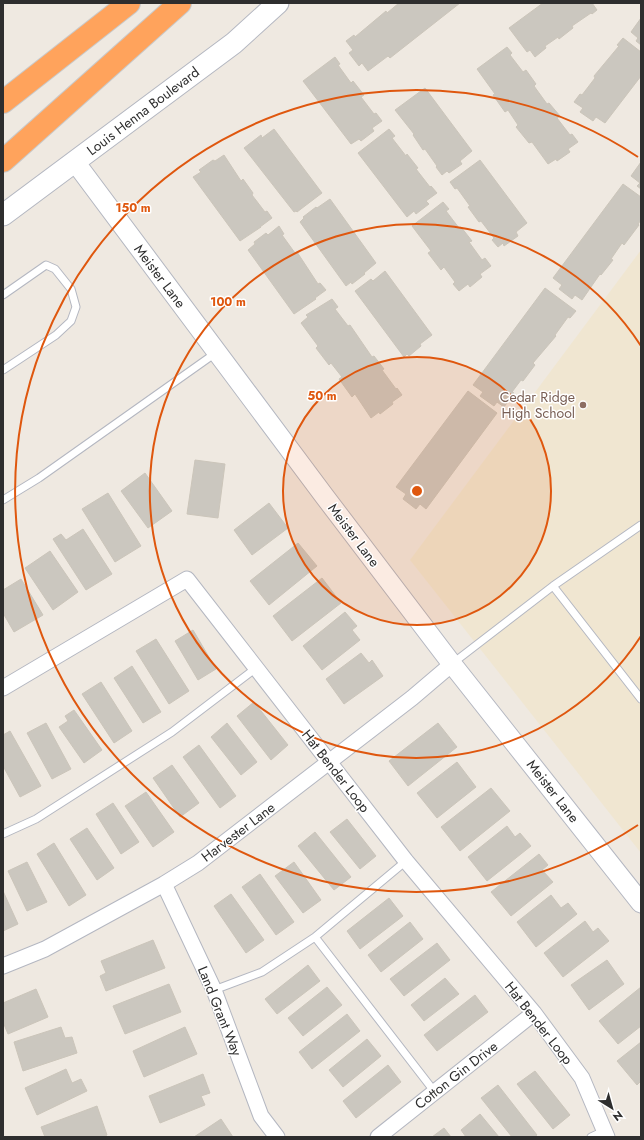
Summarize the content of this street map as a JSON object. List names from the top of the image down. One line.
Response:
{"streets":{"main road":["Louis Henna Boulevard"],"street":["Meister Lane","Hat Bender Loop","Harvester Lane","Land Grant Way","Cotton Gin Drive"]},"crossings":[["Louis Henna Boulevard","Meister Lane"],["Meister Lane","Harvester Lane"],["Hat Bender Loop","Harvester Lane"],["Hat Bender Loop","Cotton Gin Drive"],["Harvester Lane","Land Grant Way"]],"places":["Cedar Ridge High School"],"north":"bottom right","rings":["150 m","100 m","50 m"]}
